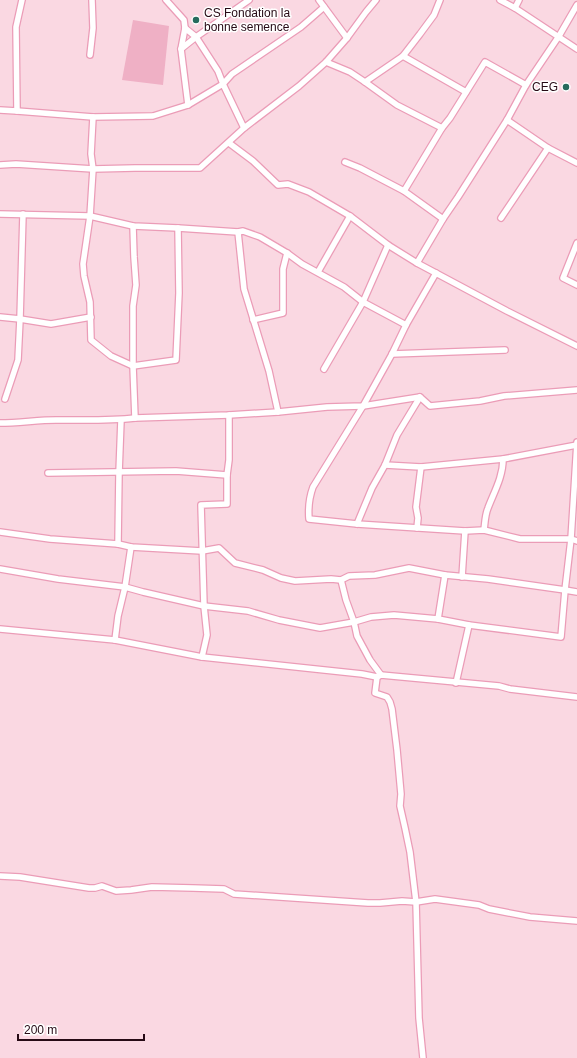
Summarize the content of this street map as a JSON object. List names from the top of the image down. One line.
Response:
{"places":["CS Fondation la bonne semence","CEG"],"scale_bar":"200 m"}
